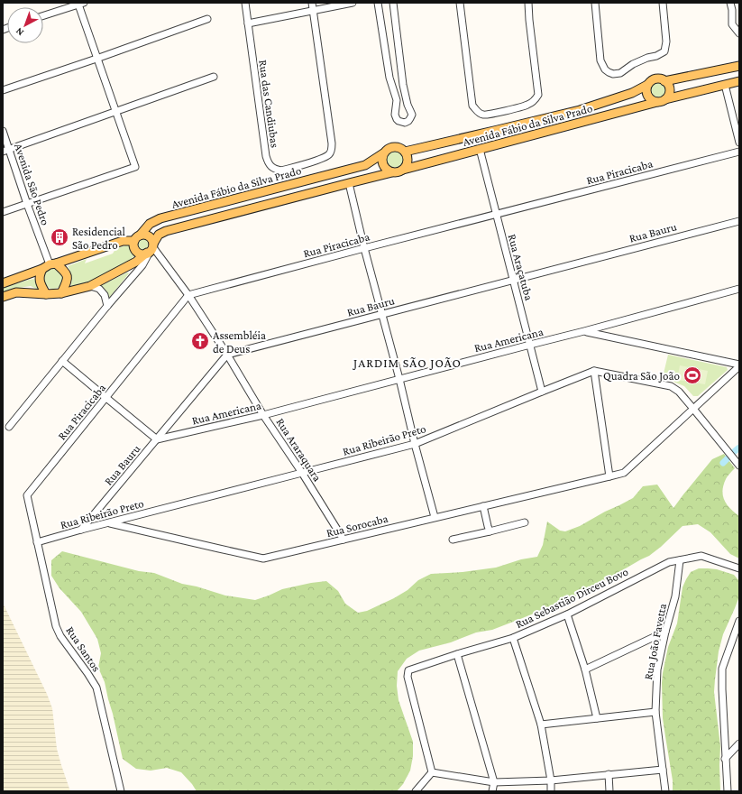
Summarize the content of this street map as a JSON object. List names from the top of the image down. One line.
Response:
{"streets":{"main road":["Avenida Fábio da Silva Prado"],"street":["Rua das Candiubas","Rua Piracicaba","Avenida São Pedro","Rua Bauru","Rua Araçatuba","Rua Americana","Rua Ribeirão Preto","Rua Araraquara","Rua Sorocaba","Rua Sebastião Dirceu Bovo","Rua João Favetta","Rua Santos"]},"crossings":[["Avenida Fábio da Silva Prado","Rua Araçatuba"],["Avenida Fábio da Silva Prado","Rua Araraquara"],["Rua Piracicaba","Rua Araçatuba"],["Rua Piracicaba","Rua Araraquara"],["Rua Piracicaba","Rua Santos"],["Rua Bauru","Rua Araçatuba"],["Rua Bauru","Rua Americana"],["Rua Bauru","Rua Ribeirão Preto"],["Rua Bauru","Rua Araraquara"],["Rua Araçatuba","Rua Americana"],["Rua Araçatuba","Rua Ribeirão Preto"],["Rua Americana","Rua Araraquara"],["Rua Ribeirão Preto","Rua Araraquara"],["Rua Ribeirão Preto","Rua Sorocaba"],["Rua Ribeirão Preto","Rua Santos"],["Rua Araraquara","Rua Sorocaba"],["Rua Sebastião Dirceu Bovo","Rua João Favetta"]],"districts":["JARDIM SÃO JOÃO"],"places":{"building":["Residencial São Pedro"],"church":["Assembléia de Deus"],"sports":["Quadra São João"]},"north":"bottom left"}
